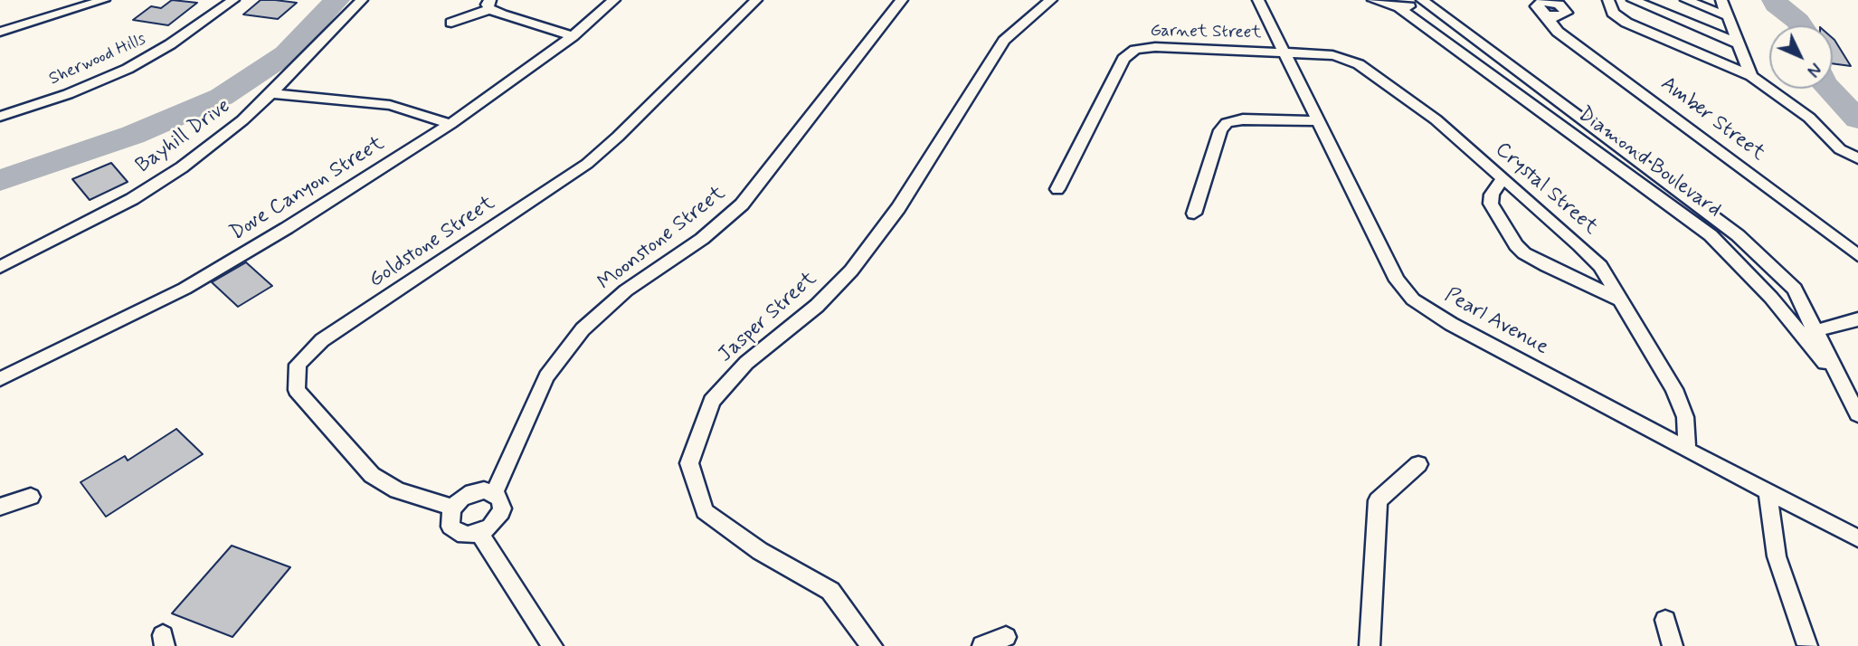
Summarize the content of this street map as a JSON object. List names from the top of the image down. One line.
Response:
{"streets":{"street":["Garnet Street","Sherwood Hills","Amber Street","Bayhill Drive","Diamond Boulevard","Dove Canyon Street","Crystal Street","Moonstone Street","Goldstone Street","Jasper Street","Pearl Avenue"]},"crossings":[["Garnet Street","Crystal Street"],["Garnet Street","Pearl Avenue"],["Crystal Street","Pearl Avenue"],["Moonstone Street","Goldstone Street"]],"north":"bottom right"}
